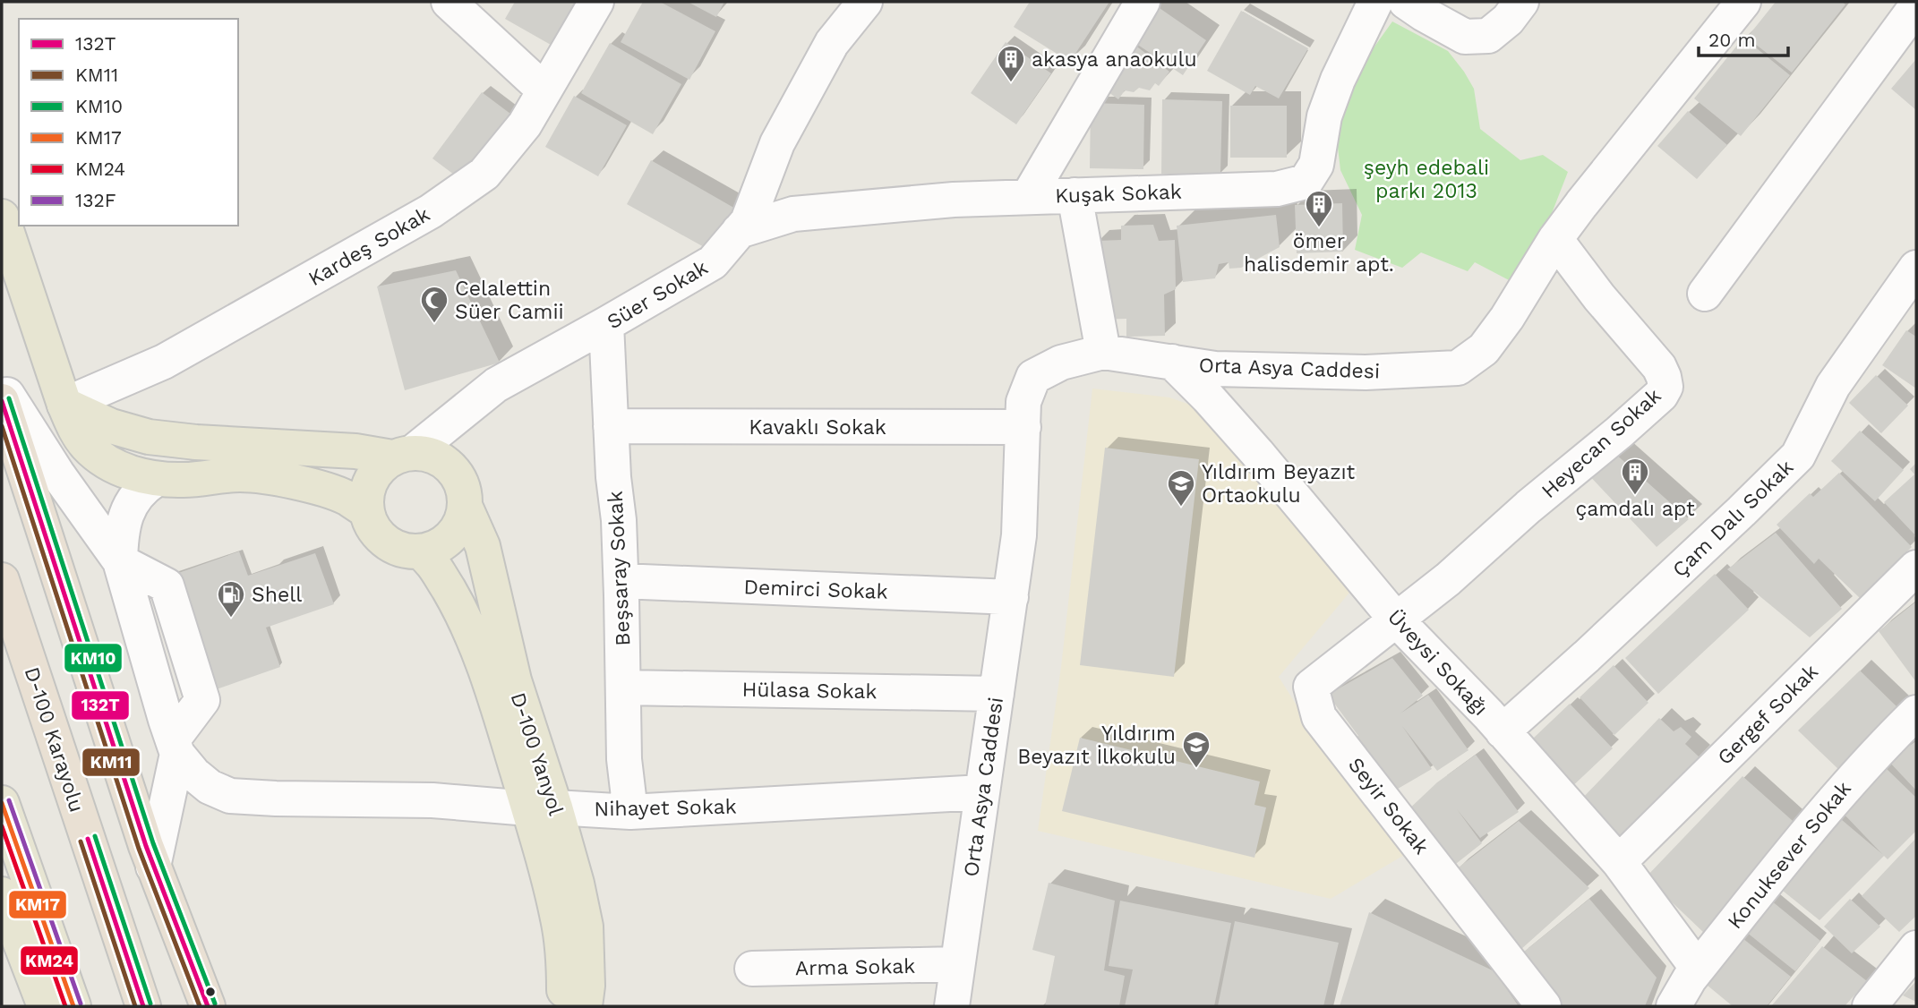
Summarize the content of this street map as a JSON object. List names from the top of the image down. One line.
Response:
{"streets":{"highway":["D-100 Karayolu"],"main road":["D-100 Yanyol"],"street":["Kuşak Sokak","Kardeş Sokak","Süer Sokak","Orta Asya Caddesi","Kavaklı Sokak","Heyecan Sokak","Çam Dalı Sokak","Beşsaray Sokak","Demirci Sokak","Üveysi Sokağı","Hülasa Sokak","Gergef Sokak","Seyir Sokak","Nihayet Sokak","Konuksever Sokak","Arma Sokak"]},"crossings":[["Kuşak Sokak","Süer Sokak"],["Süer Sokak","Beşsaray Sokak"],["Süer Sokak","D-100 Yanyol"],["Orta Asya Caddesi","Kavaklı Sokak"],["Orta Asya Caddesi","Heyecan Sokak"],["Orta Asya Caddesi","Demirci Sokak"],["Orta Asya Caddesi","Üveysi Sokağı"],["Orta Asya Caddesi","Hülasa Sokak"],["Orta Asya Caddesi","Nihayet Sokak"],["Orta Asya Caddesi","Arma Sokak"],["Kavaklı Sokak","Beşsaray Sokak"],["Heyecan Sokak","Üveysi Sokağı"],["Heyecan Sokak","Seyir Sokak"],["Çam Dalı Sokak","Üveysi Sokağı"],["Beşsaray Sokak","Demirci Sokak"],["Beşsaray Sokak","Hülasa Sokak"],["Beşsaray Sokak","Nihayet Sokak"],["Üveysi Sokağı","Gergef Sokak"],["Üveysi Sokağı","Seyir Sokak"],["Üveysi Sokağı","Konuksever Sokak"],["D-100 Yanyol","Nihayet Sokak"]],"parks":["şeyh edebali parkı 2013"],"places":{"building":["akasya anaokulu","ömer halisdemir apt.","çamdalı apt"],"mosque":["Celalettin Süer Camii"],"school or university":["Yıldırım Beyazıt Ortaokulu","Yıldırım Beyazıt İlkokulu"],"fuel station":["Shell"]},"lines":["transit line KM10","transit line 132T","transit line KM11","transit line 132F","transit line KM17","transit line KM24"],"legend":["132T","KM11","KM10","KM17","KM24","132F"],"scale_bar":"20 m"}
